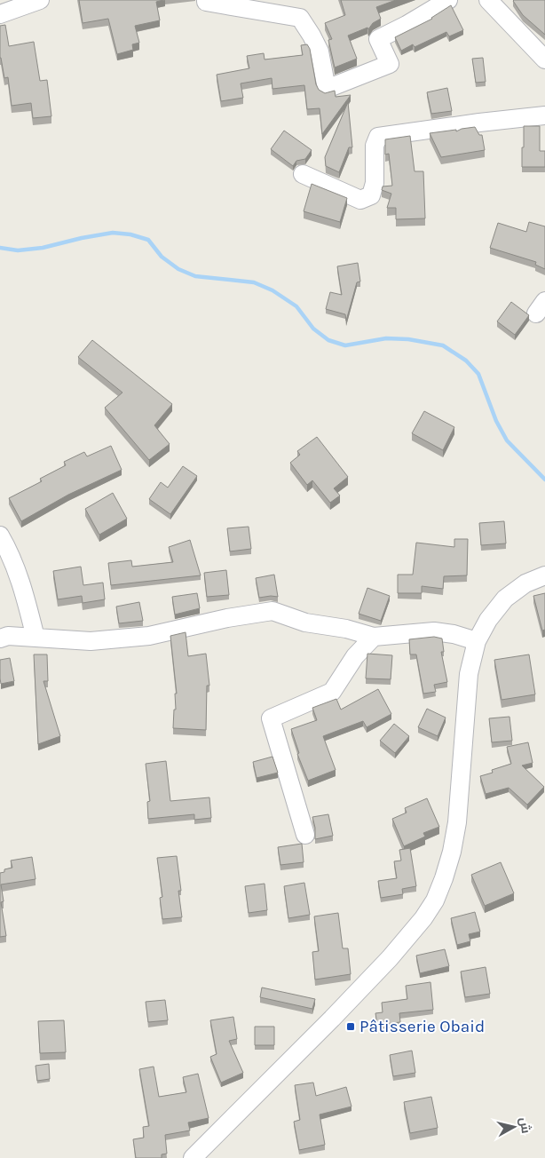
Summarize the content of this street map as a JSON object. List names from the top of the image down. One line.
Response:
{"places":{"transit":["Pâtisserie Obaid"]},"north":"right"}
